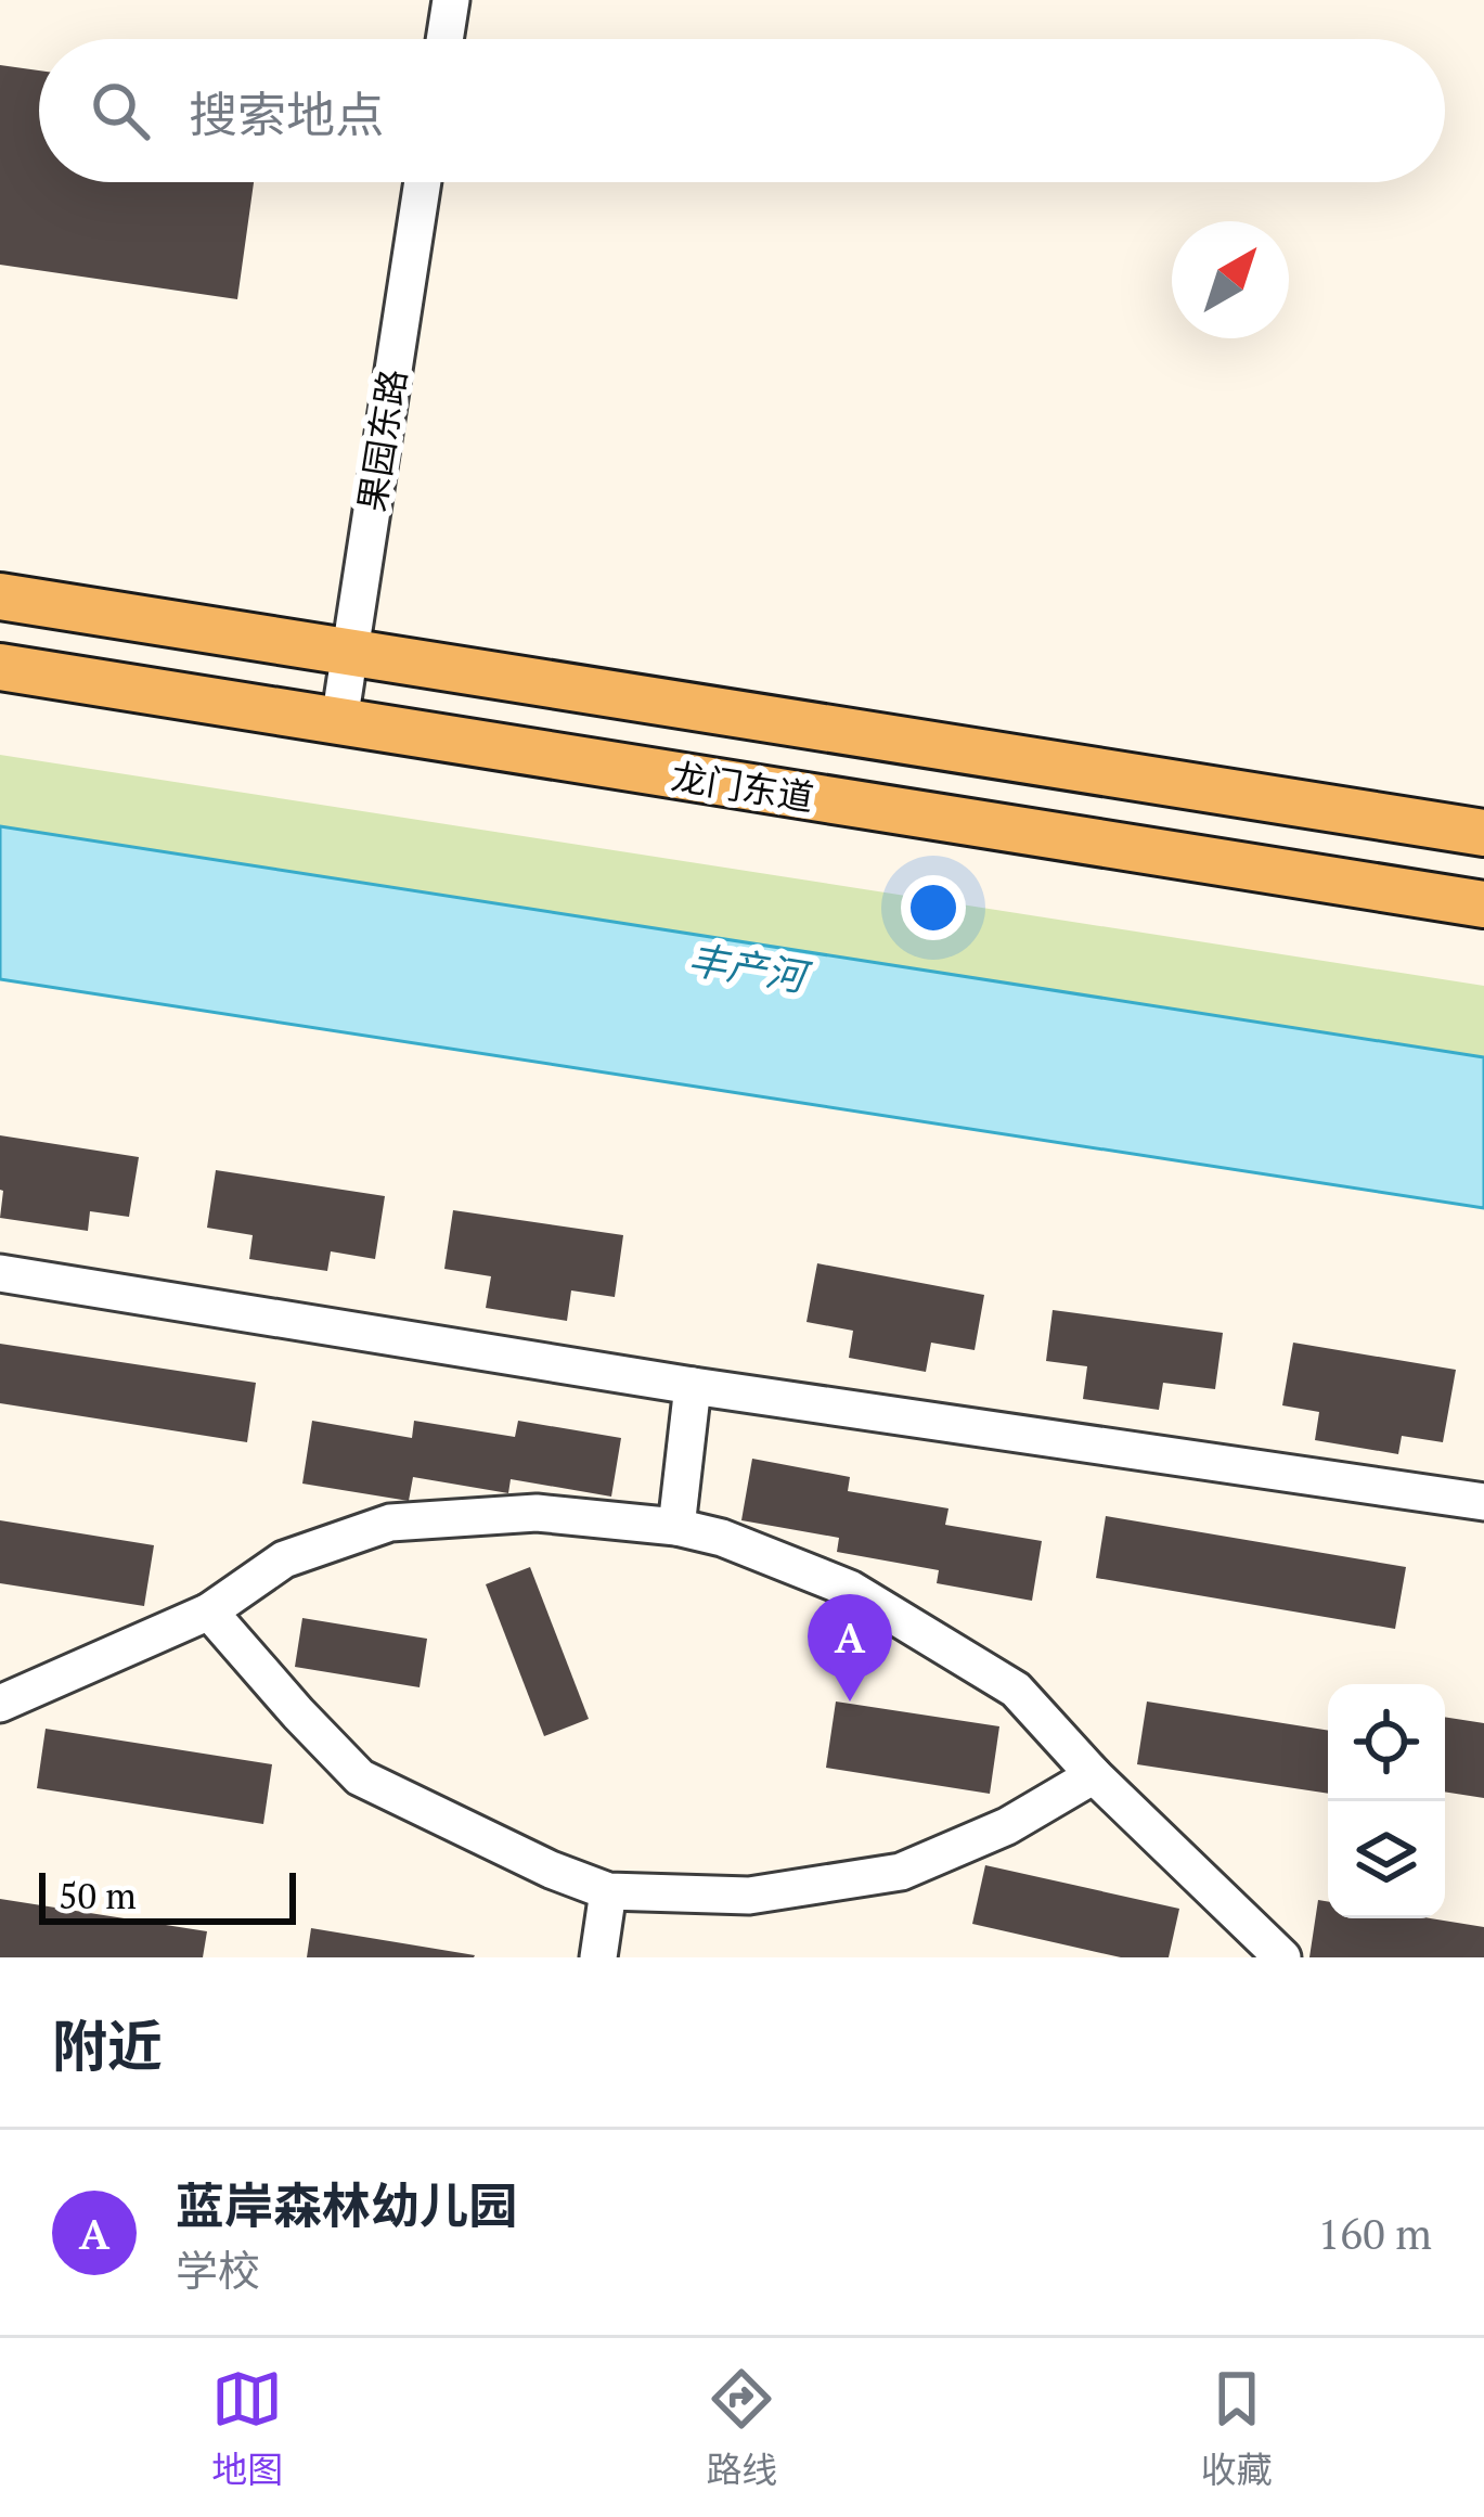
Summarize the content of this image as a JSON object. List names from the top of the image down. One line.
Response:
{"streets":{"main road":["龙门东道"],"street":["果园东路"]},"crossings":[["果园东路","龙门东道"]],"water":["丰产河"],"scale_bar":"50 m","north":"top right","page":{"search":"搜索地点","pins":"A","scale":"50 m","heading":"附近","list":[{"mark":"A","name":"蓝岸森林幼儿园","note":"学校","value":"160 m"}],"nav":["地图","路线","收藏"]}}
